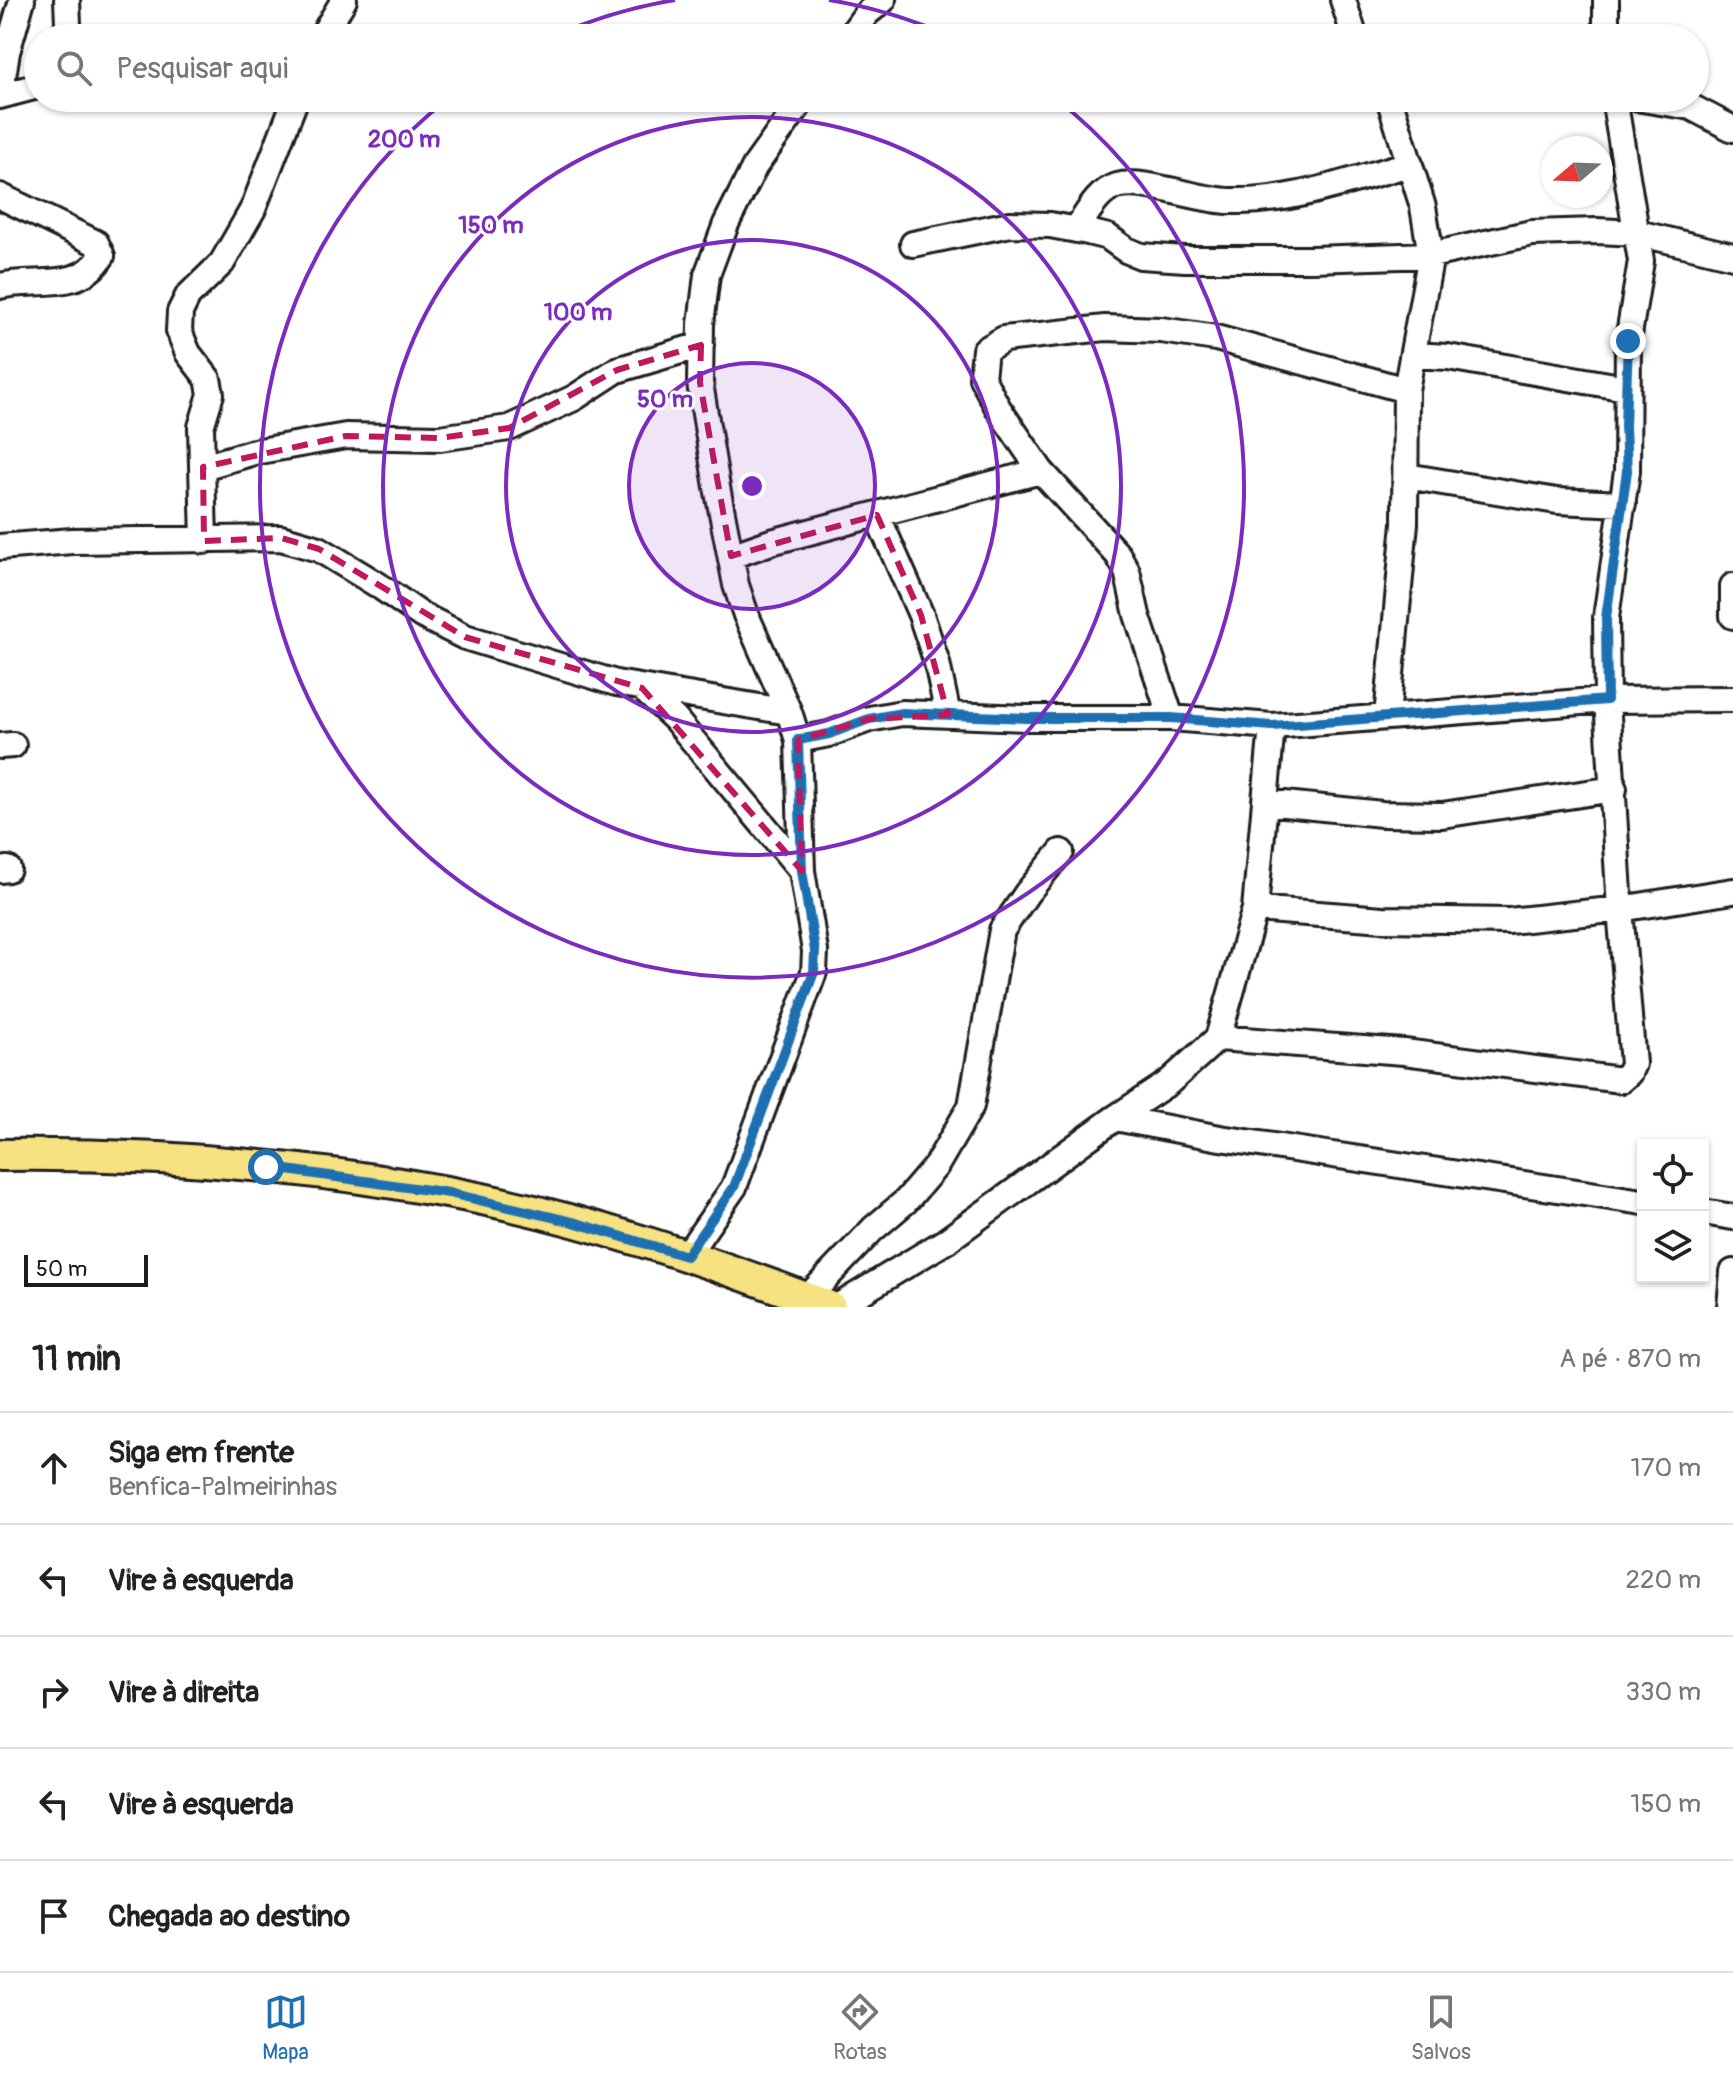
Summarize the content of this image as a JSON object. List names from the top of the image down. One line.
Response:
{"scale_bar":"50 m","north":"left","page":{"search":"Pesquisar aqui","scale":"50 m","heading":["11 min","A pé · 870 m"],"list":[["Siga em frente","Benfica-Palmeirinhas","170 m"],["Vire à esquerda","220 m"],["Vire à direita","330 m"],["Vire à esquerda","150 m"],"Chegada ao destino"],"nav":["Mapa","Rotas","Salvos"]},"rings":["200 m","150 m","100 m","50 m"]}
